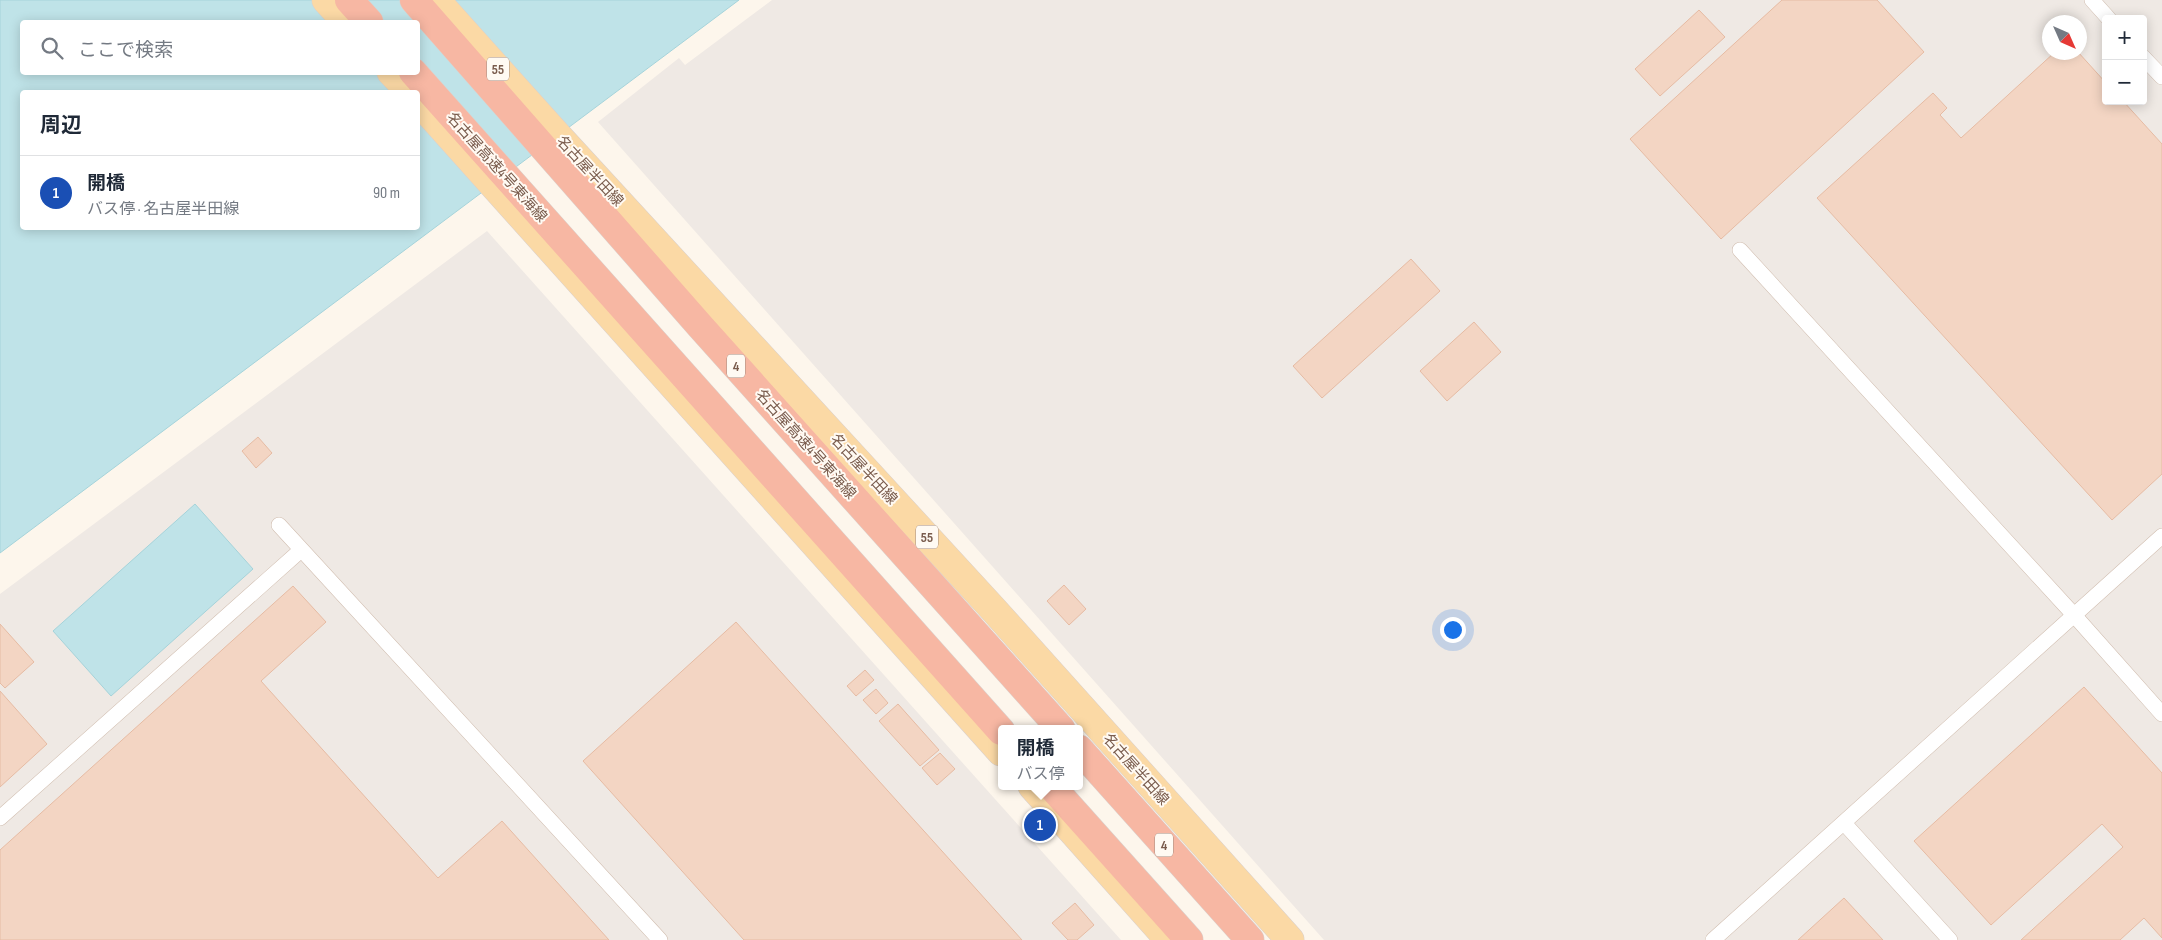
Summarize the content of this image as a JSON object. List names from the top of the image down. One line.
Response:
{"streets":{"highway":["名古屋高速4号東海線","4"],"main road":["55","名古屋半田線"]},"north":"bottom right","page":{"map_buttons":["+","−"],"search":"ここで検索","heading":"周辺","list":[{"mark":"1","name":"開橋","note":"バス停 · 名古屋半田線","value":"90 m"}],"popup":["開橋","バス停"],"pins":"1"}}
